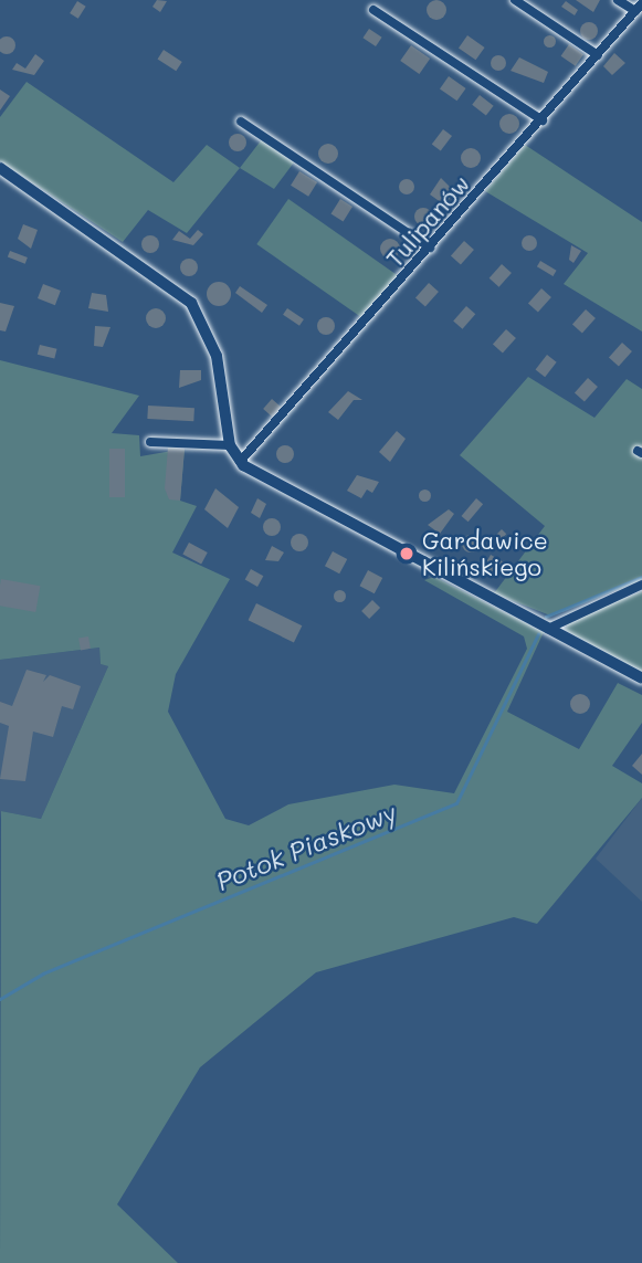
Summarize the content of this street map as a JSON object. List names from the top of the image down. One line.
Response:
{"streets":{"street":["Tulipanów"]},"water":["Potok Piaskowy"],"places":["Gardawice Kilińskiego"]}
